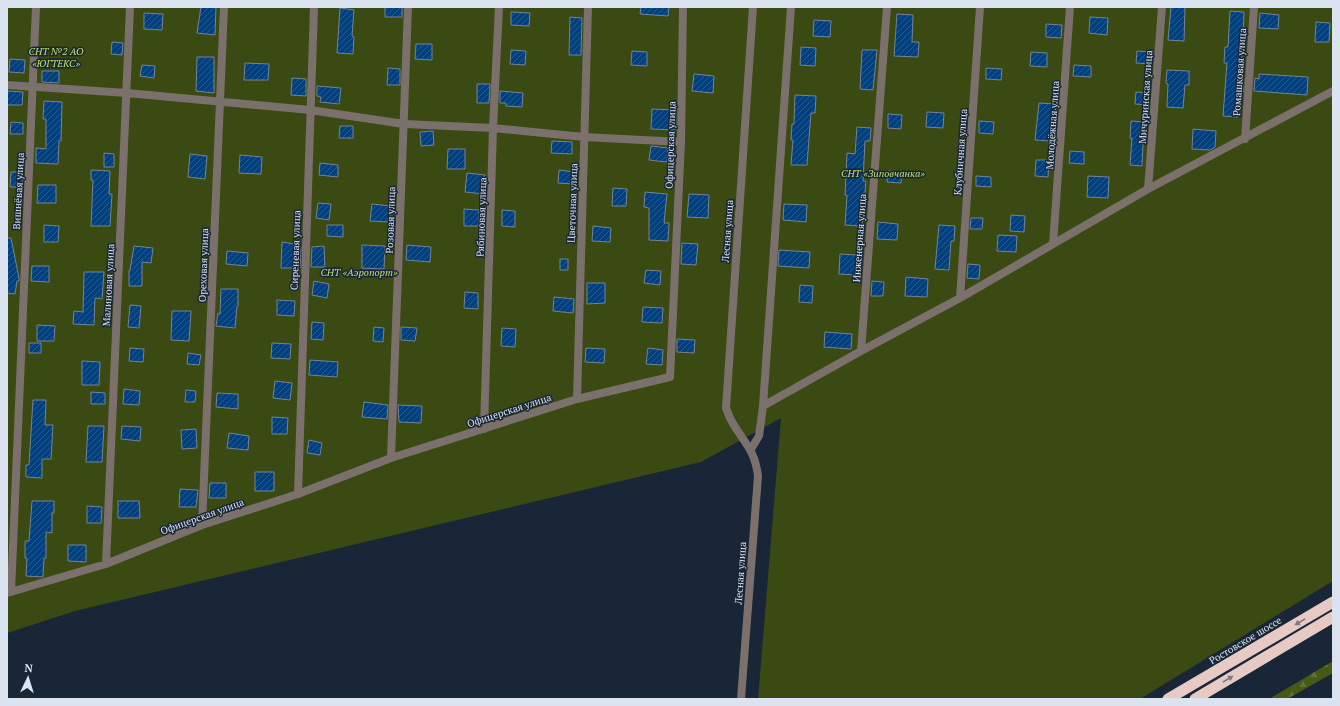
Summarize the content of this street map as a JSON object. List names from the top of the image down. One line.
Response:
{"streets":{"highway":["Ростовское шоссе"],"street":["Ромашковая улица","Мичуринская улица","Молодёжная улица","Офицерская улица","Клубничная улица","Вишнёвая улица","Цветочная улица","Рябиновая улица","Розовая улица","Лесная улица","Инженерная улица","Сиреневая улица","Ореховая улица","Малиновая улица"]},"crossings":[["Офицерская улица","Вишнёвая улица"],["Офицерская улица","Цветочная улица"],["Офицерская улица","Рябиновая улица"],["Офицерская улица","Розовая улица"],["Офицерская улица","Сиреневая улица"],["Офицерская улица","Ореховая улица"],["Офицерская улица","Малиновая улица"]],"parks":["СНТ №2 АО «ЮГТЕКС»","СНТ «Зиповчанка»","СНТ «Аэропорт»"],"north":"top"}
